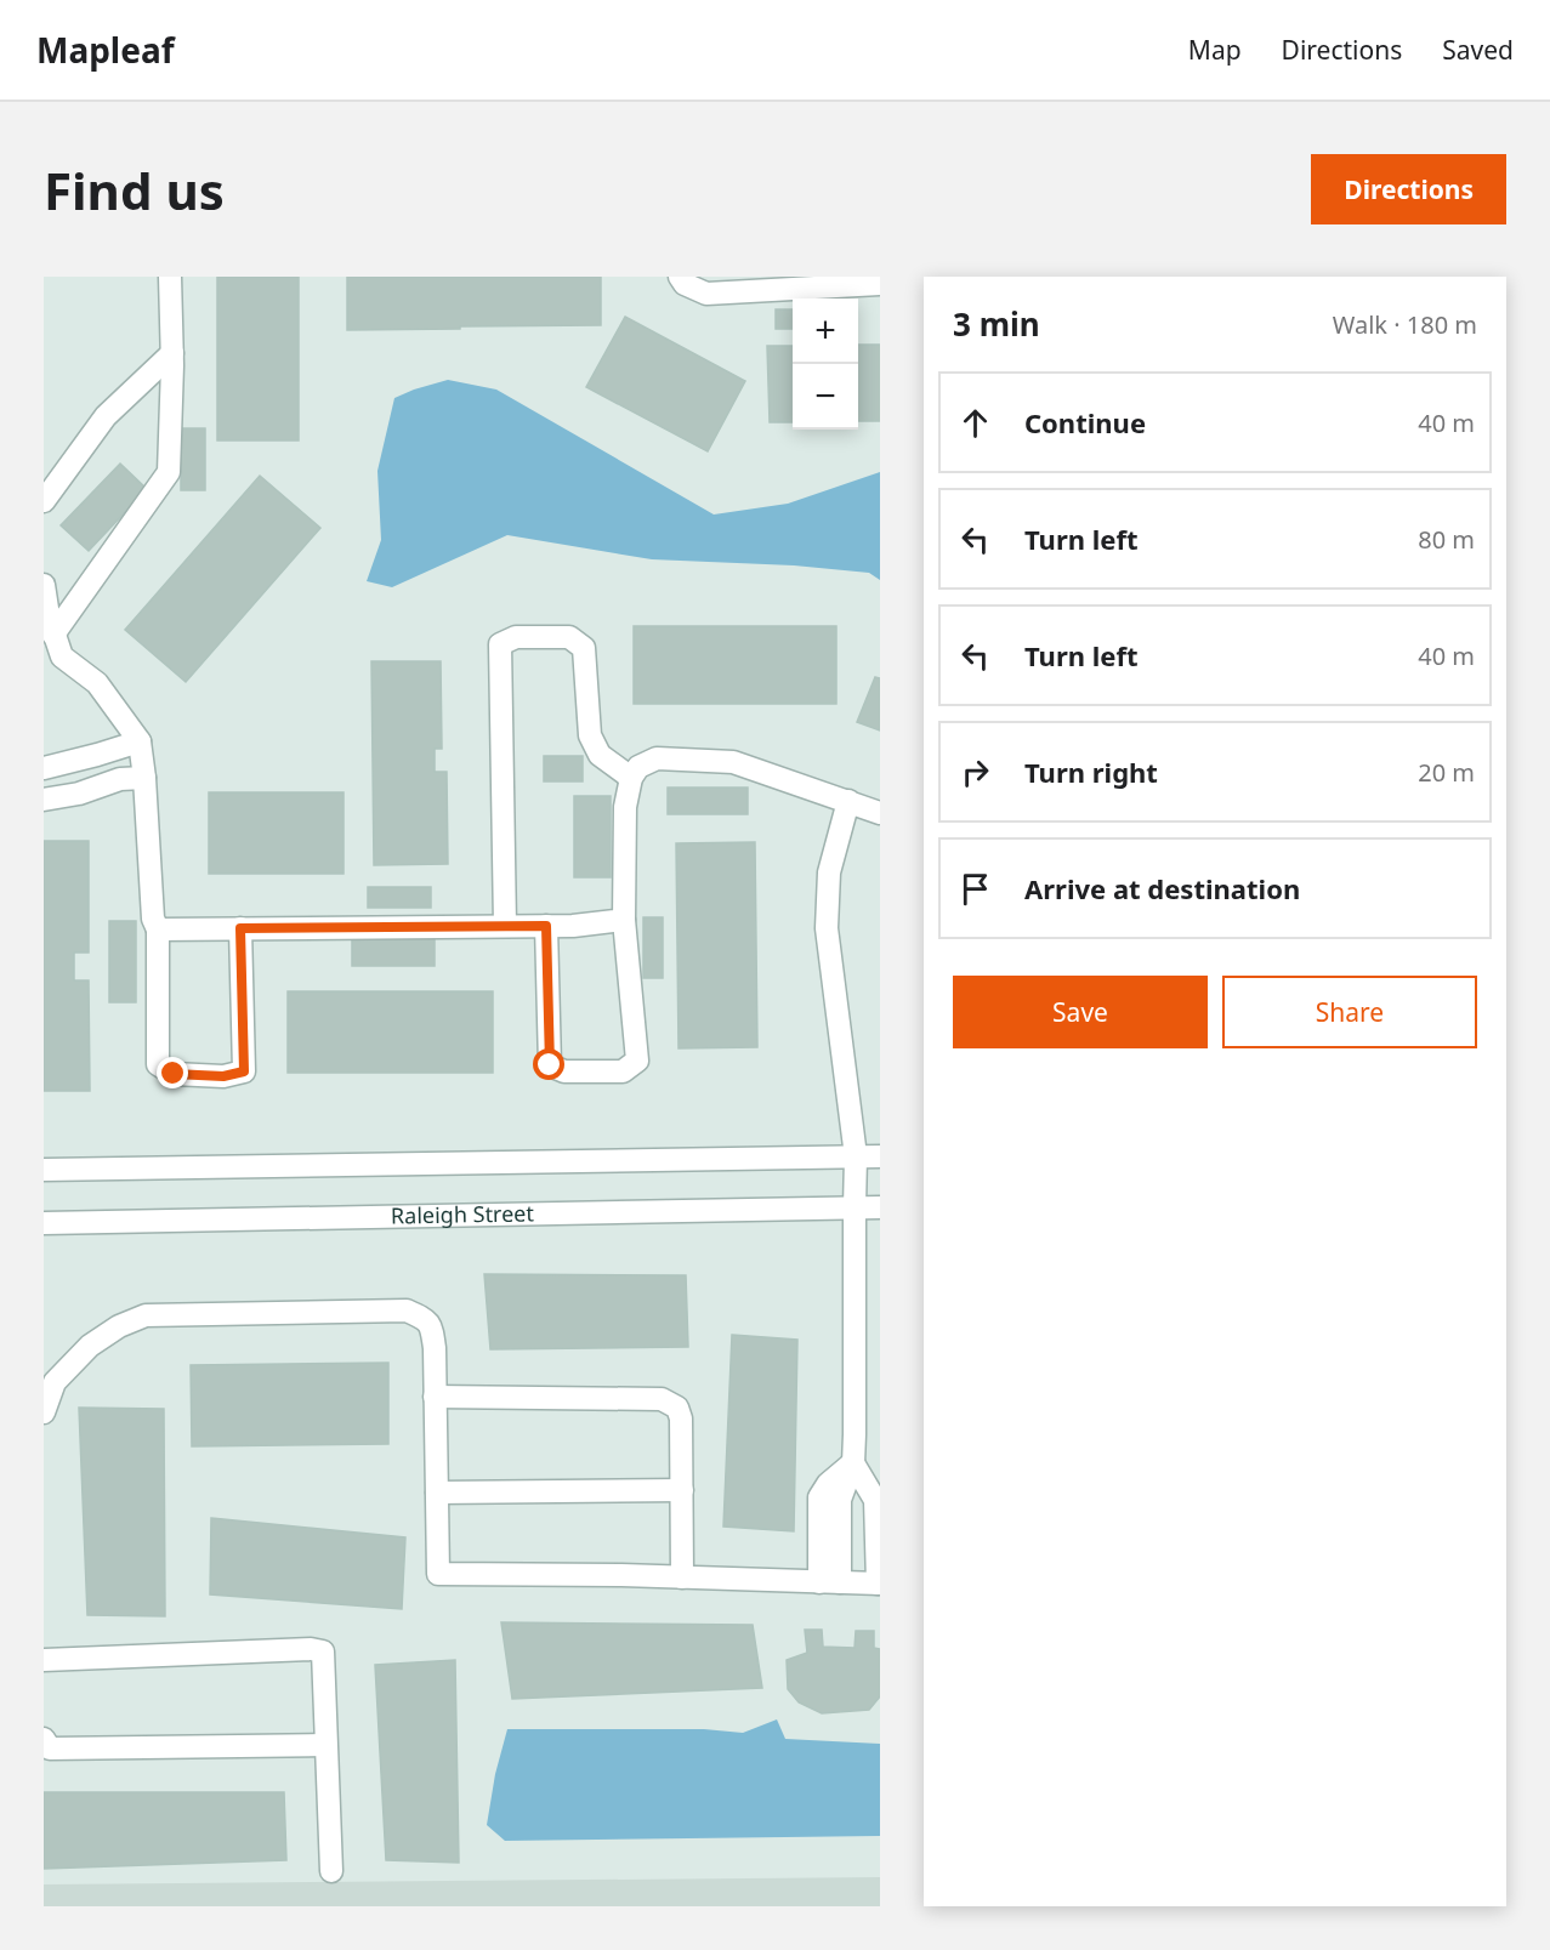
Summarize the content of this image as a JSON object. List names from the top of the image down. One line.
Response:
{"streets":{"street":["Raleigh Street"]},"page":{"header":"Mapleaf","nav":["Map","Directions","Saved"],"buttons":["Directions",["Save","Share"]],"title":"Find us","heading":["3 min","Walk · 180 m"],"map_buttons":["+","−"],"list":[["Continue","40 m"],["Turn left","80 m"],["Turn left","40 m"],["Turn right","20 m"],"Arrive at destination"]}}
